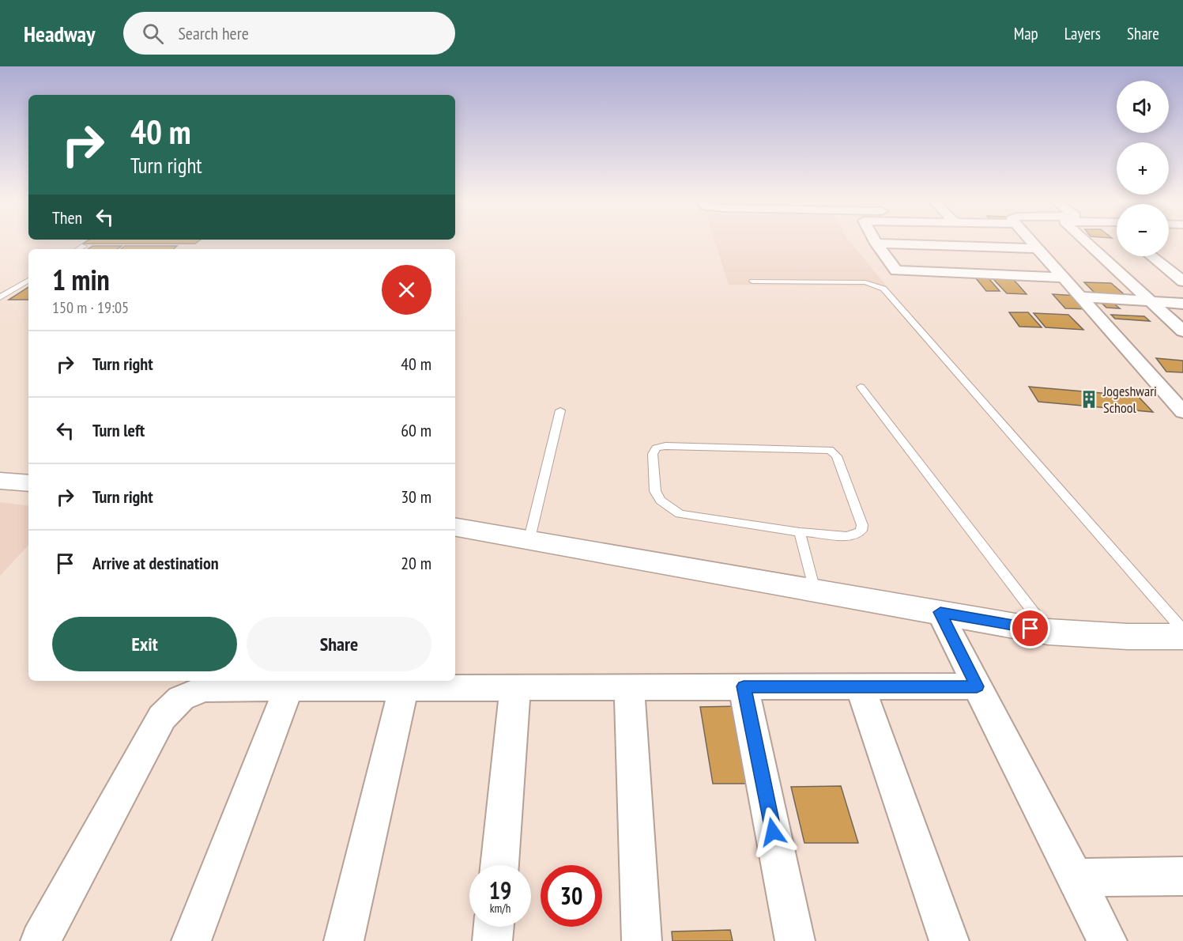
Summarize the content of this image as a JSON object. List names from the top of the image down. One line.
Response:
{"places":{"building":["Jogeshwari School"]},"page":{"header":"Headway","search":"Search here","nav":["Map","Layers","Share"],"map_buttons":["+","−"],"turn":["40 m","Turn right"],"then":"Then","heading":["1 min","150 m · 19:05"],"list":[{"name":"Turn right","value":"40 m"},{"name":"Turn left","value":"60 m"},{"name":"Turn right","value":"30 m"},{"name":"Arrive at destination","value":"20 m"}],"buttons":["Exit","Share"],"speed":"19 km/h","limit":"30"}}
